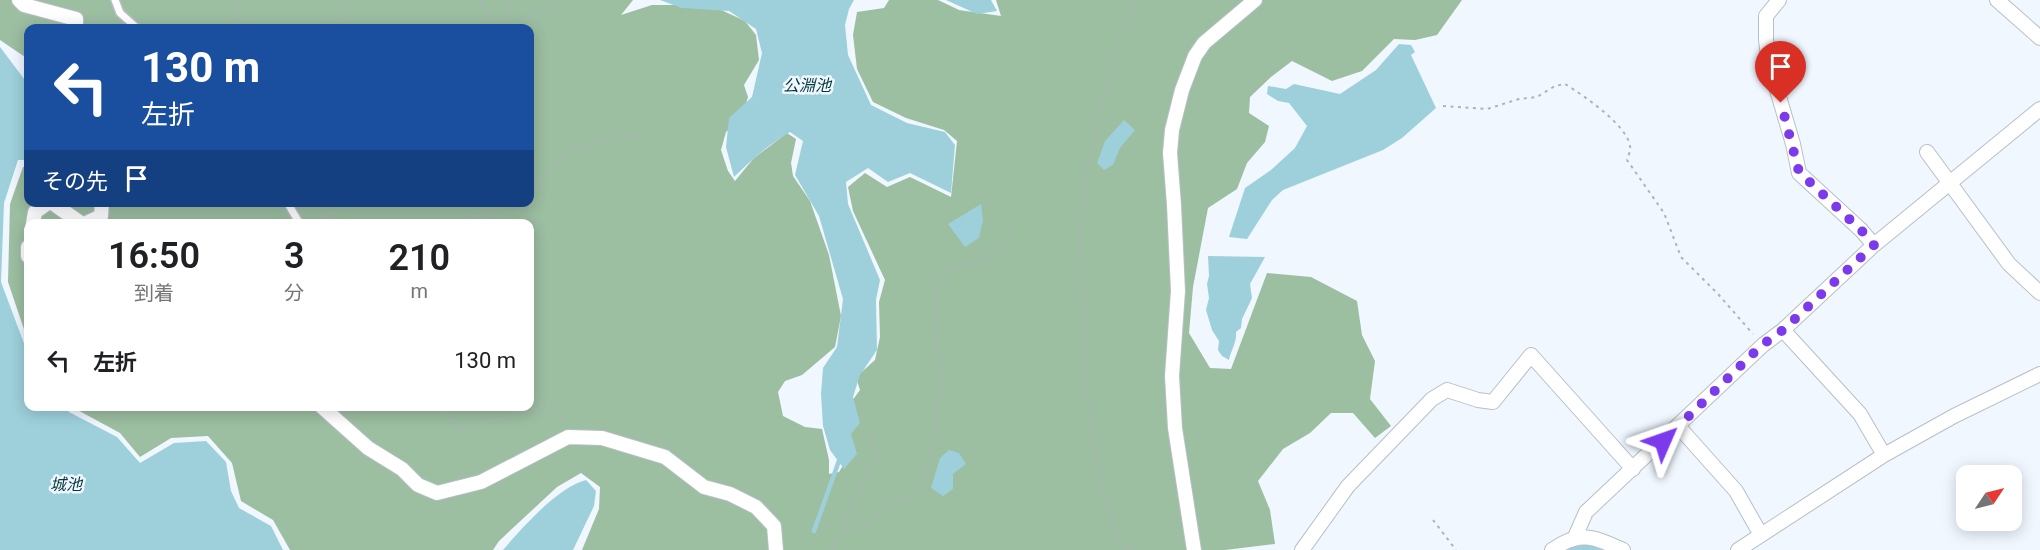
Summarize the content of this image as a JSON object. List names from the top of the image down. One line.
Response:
{"water":["公淵池","城池"],"north":"top right","page":{"turn":["130 m","左折"],"then":"その先","eta":["16:50","到着","3","分","210","m"],"list":[{"name":"左折","value":"130 m"}]}}
